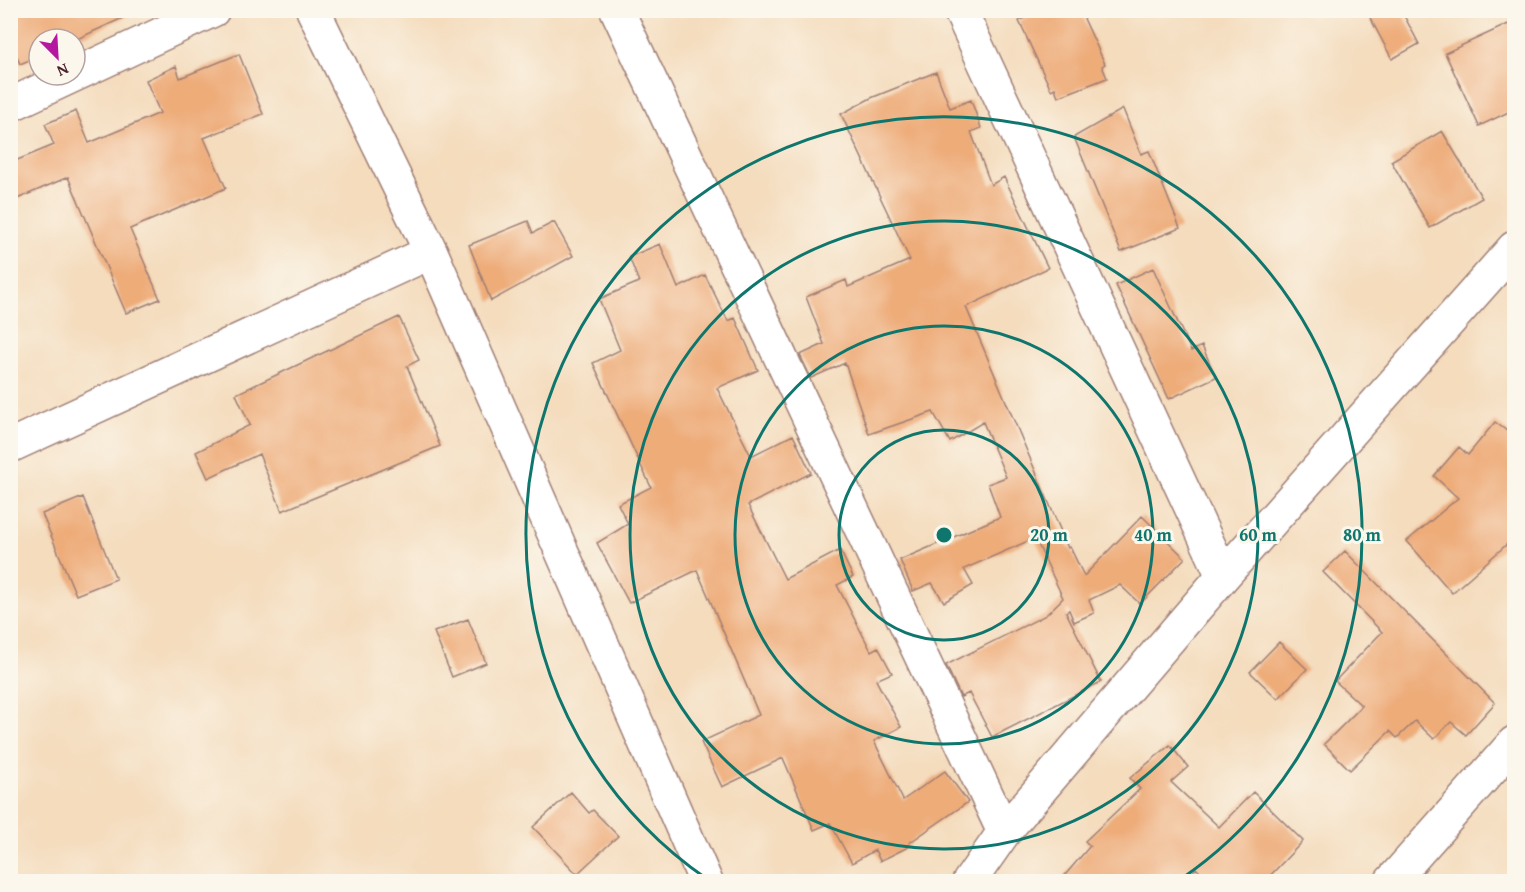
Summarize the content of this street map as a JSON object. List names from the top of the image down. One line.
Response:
{"north":"bottom right","rings":["20 m","40 m","60 m","80 m"]}
